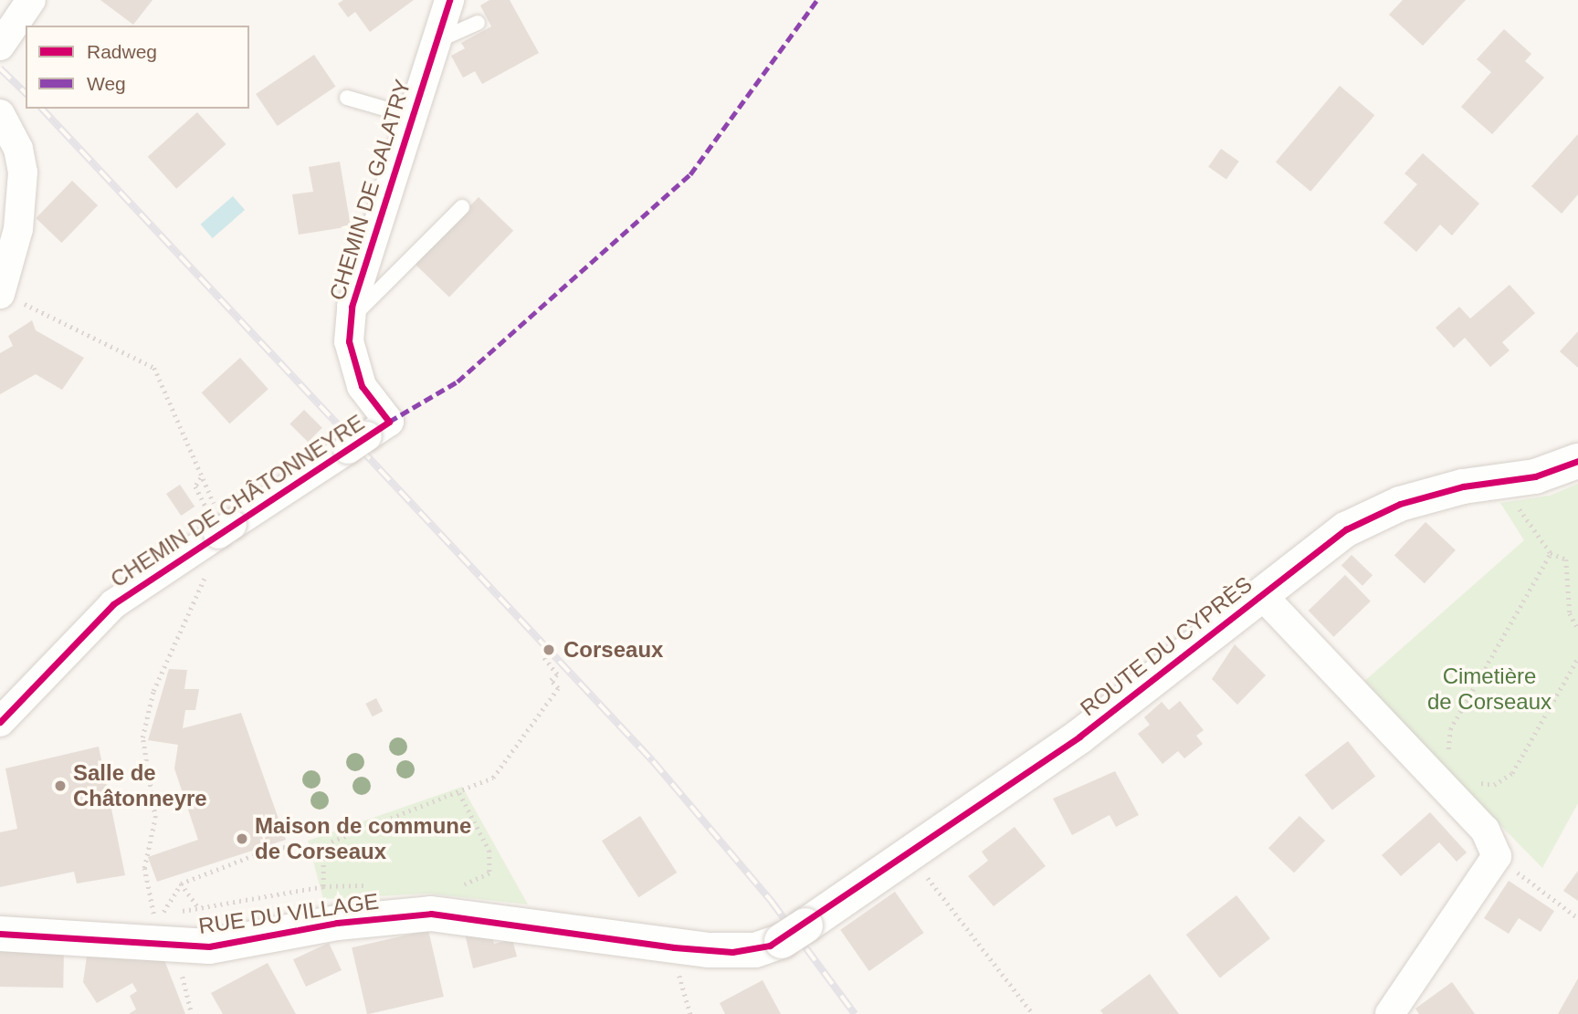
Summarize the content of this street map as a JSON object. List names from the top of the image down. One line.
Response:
{"streets":{"street":["CHEMIN DE GALATRY","CHEMIN DE CHÂTONNEYRE","ROUTE DU CYPRÈS","RUE DU VILLAGE"]},"crossings":[["CHEMIN DE GALATRY","CHEMIN DE CHÂTONNEYRE"],["ROUTE DU CYPRÈS","RUE DU VILLAGE"]],"parks":["Cimetière de Corseaux"],"places":["Corseaux","Salle de Châtonneyre","Maison de commune de Corseaux"],"legend":["Radweg","Weg"]}
